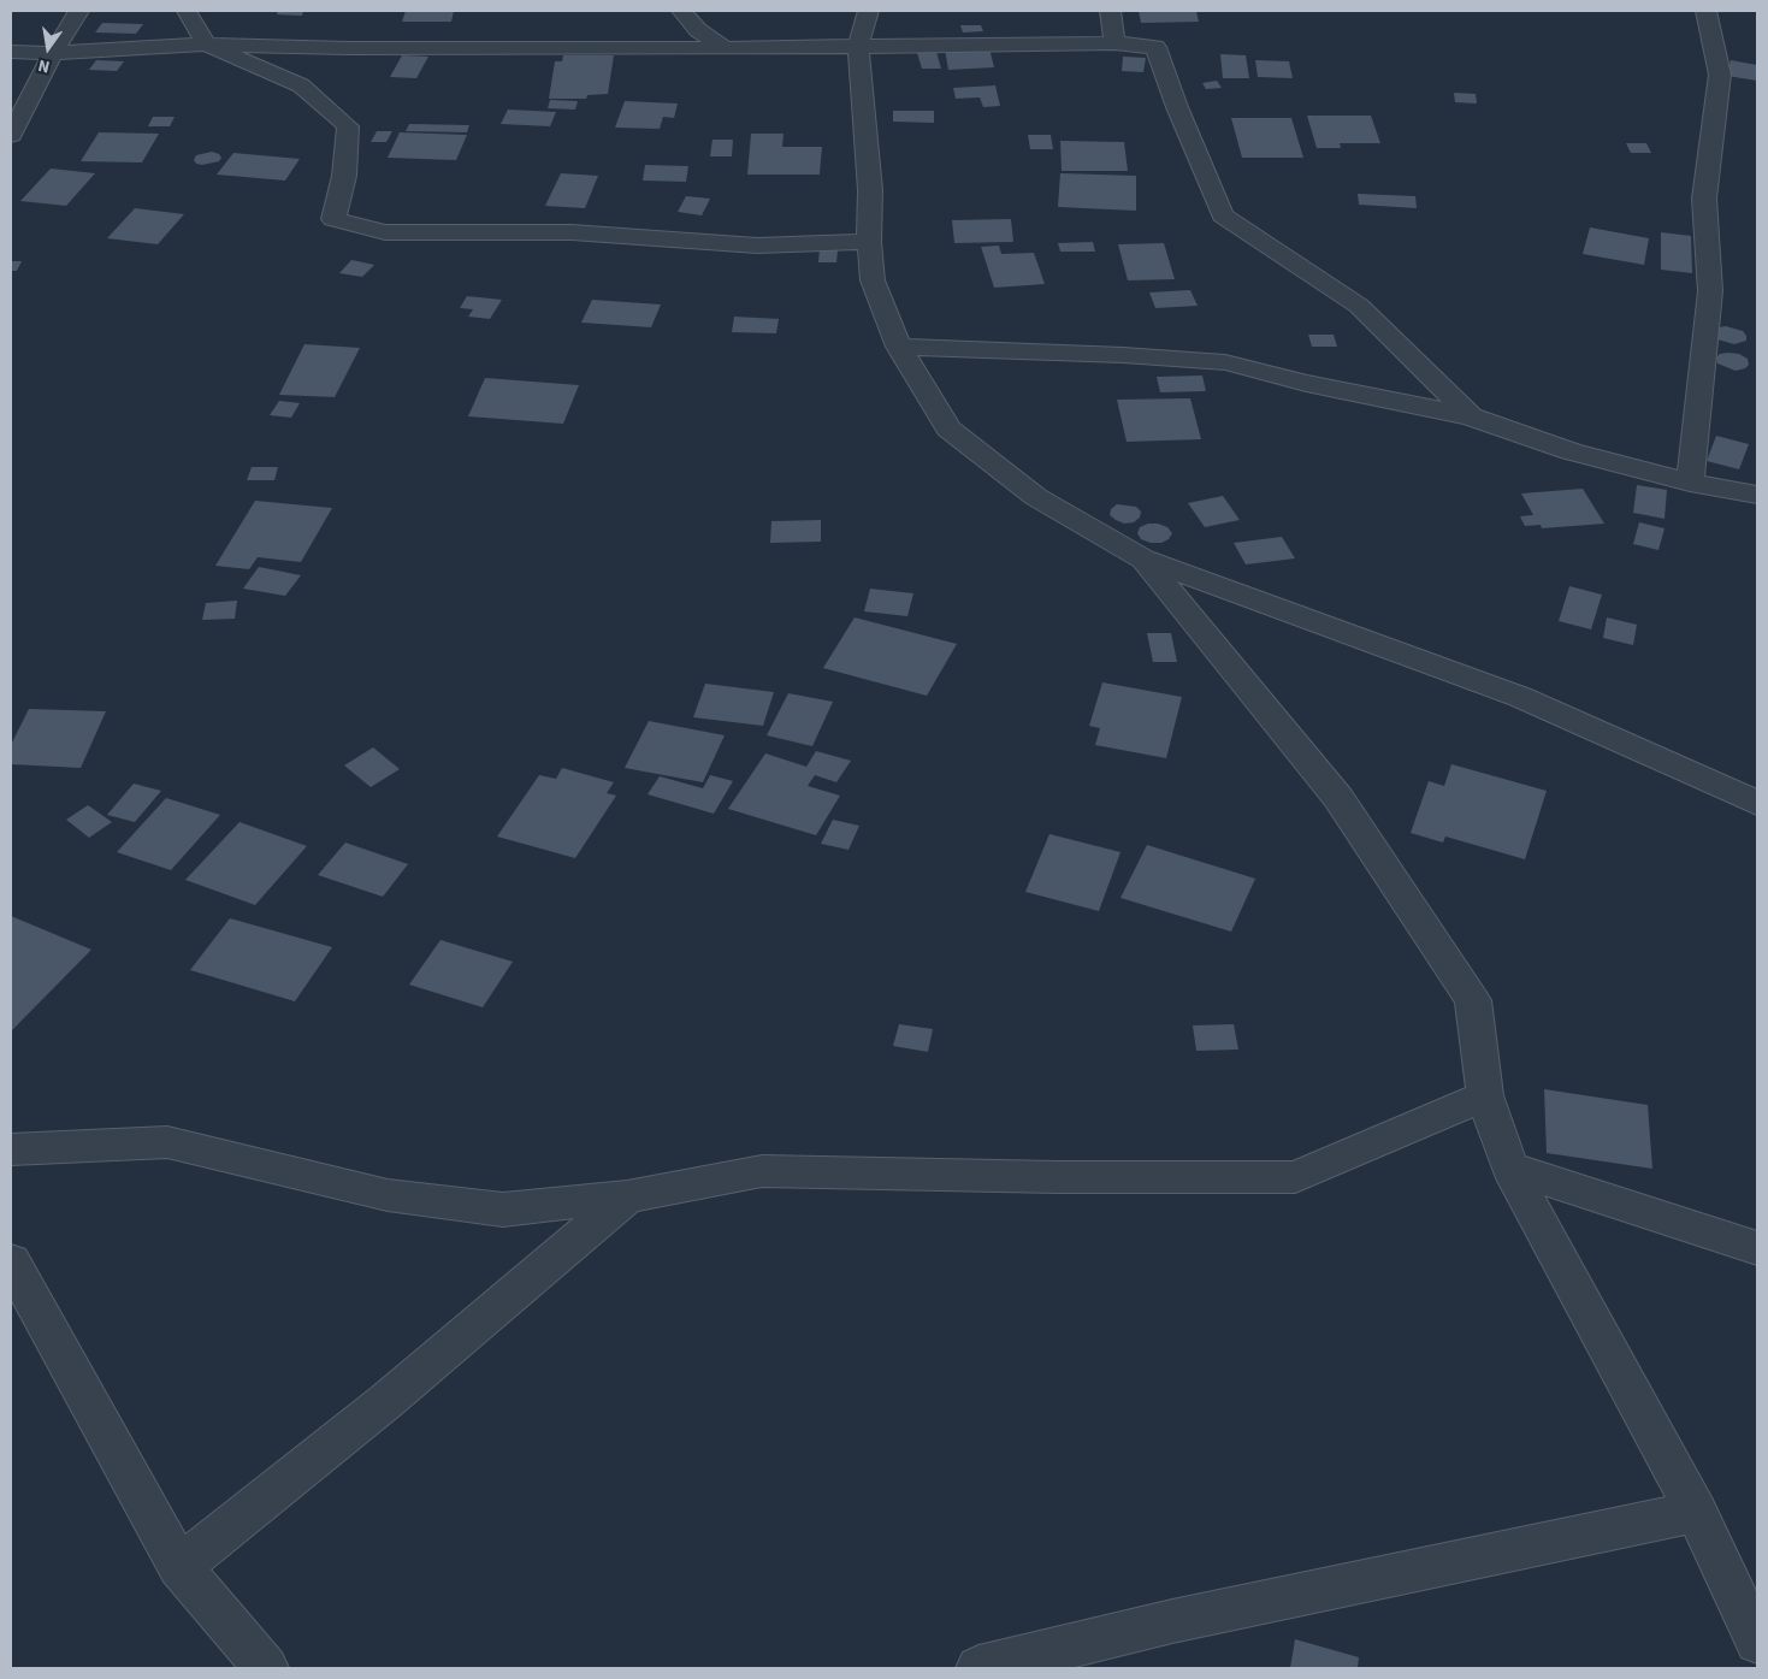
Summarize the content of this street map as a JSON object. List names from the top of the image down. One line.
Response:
{"north":"bottom"}
